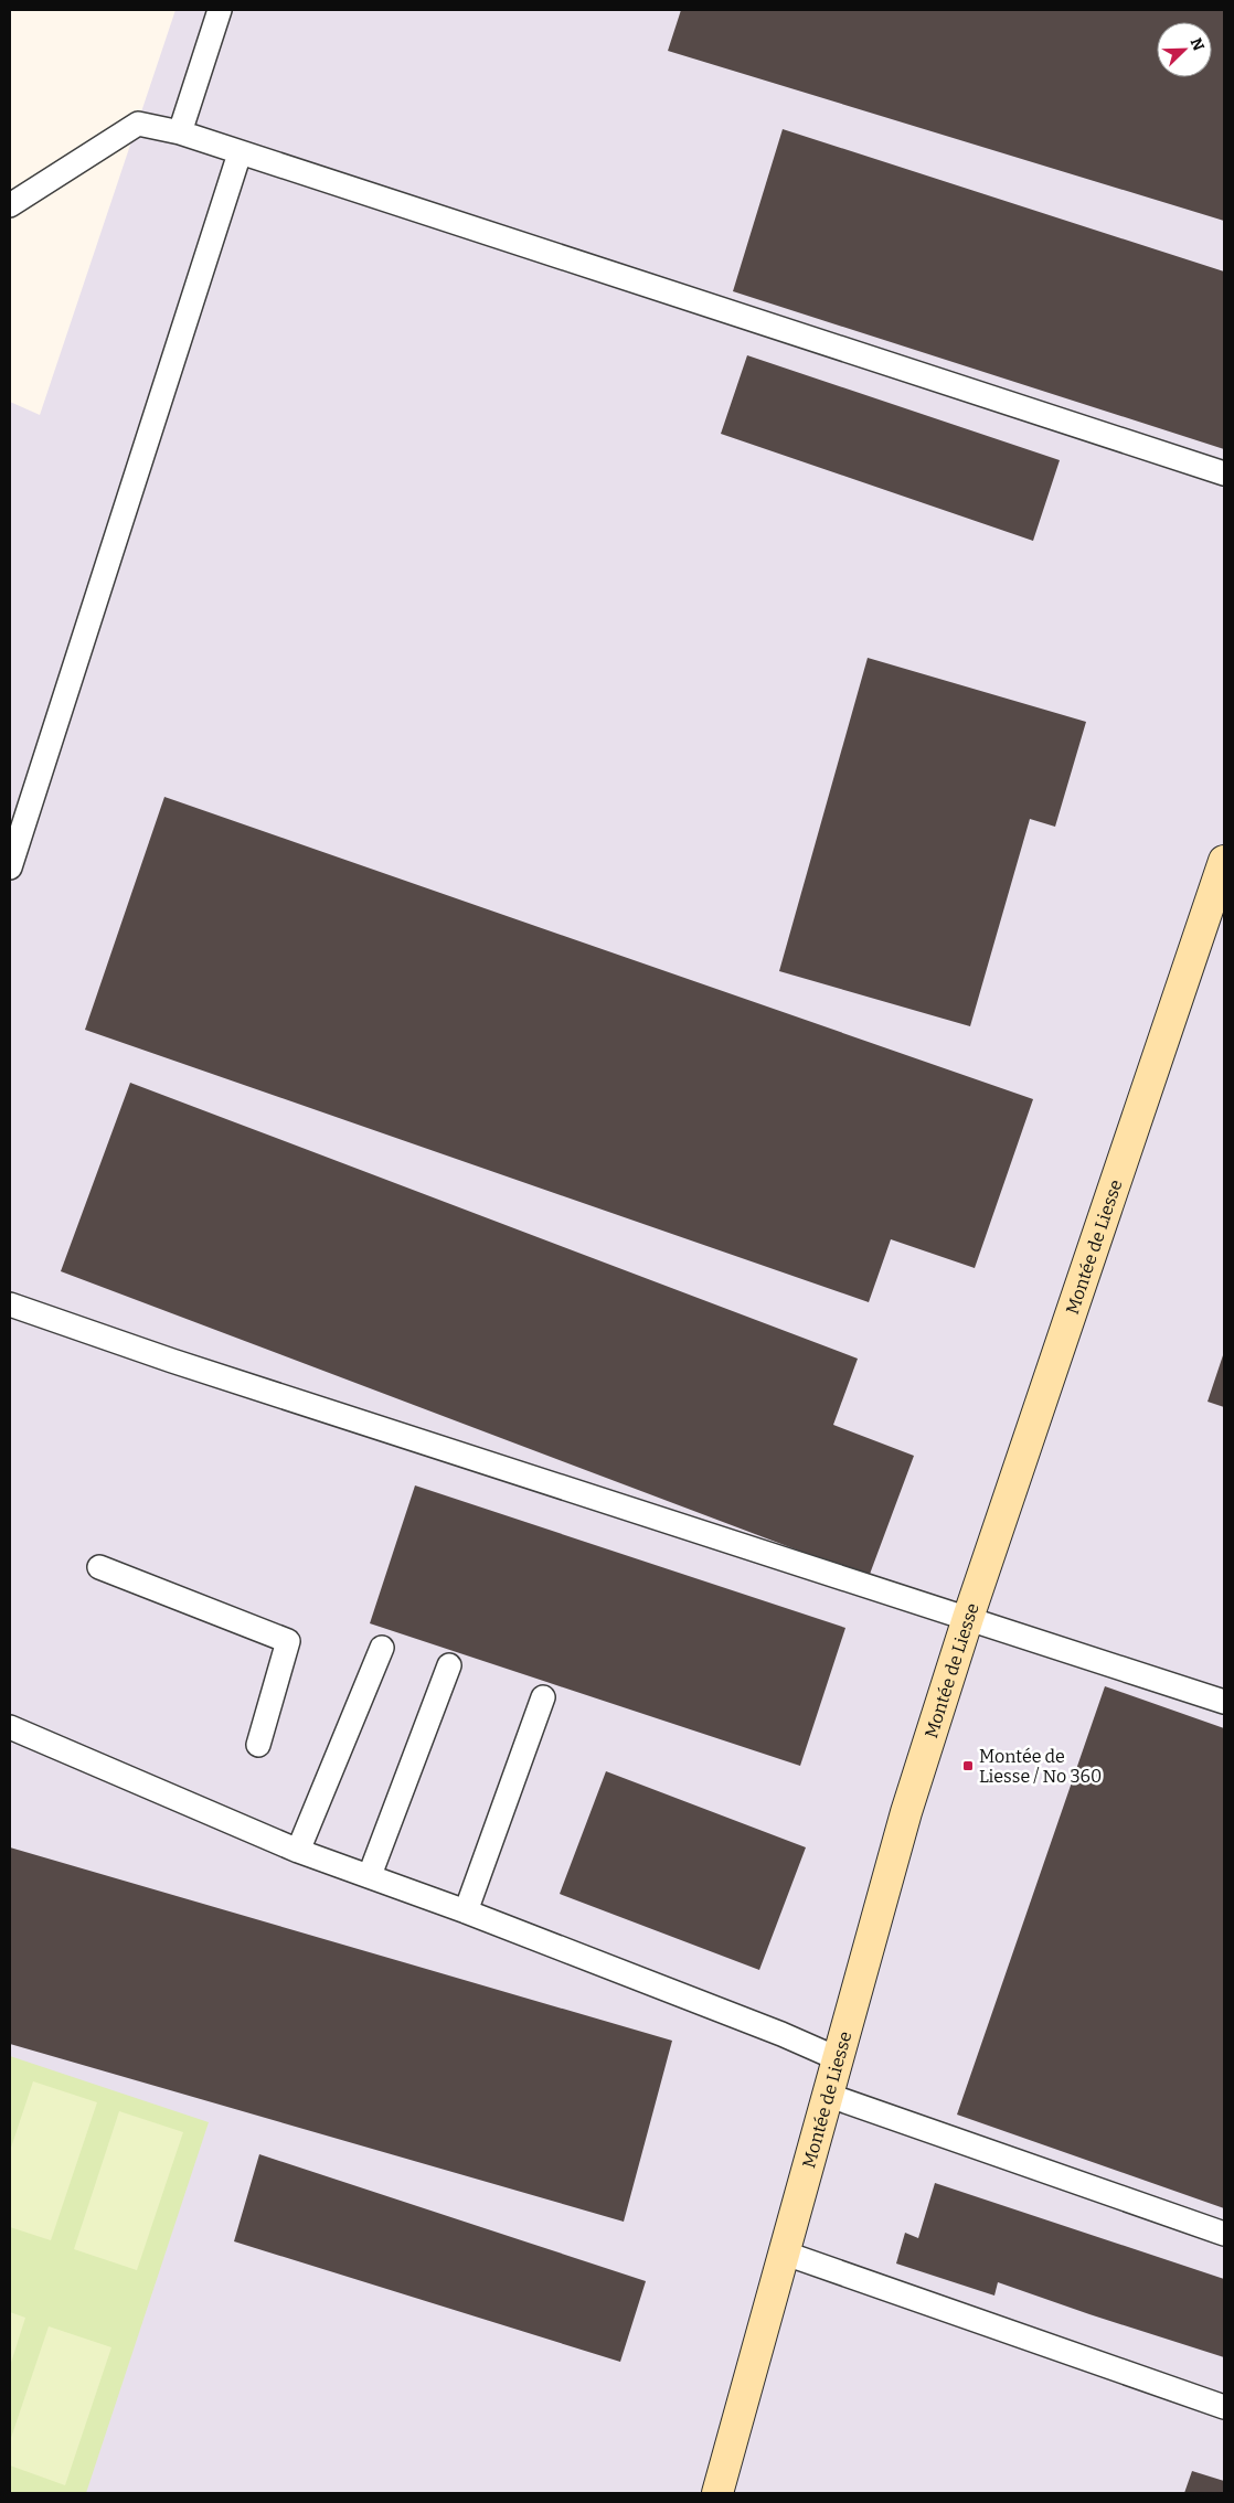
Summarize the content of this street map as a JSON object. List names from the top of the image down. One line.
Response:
{"streets":{"street":["Montée de Liesse"]},"places":{"transit":["Montée de Liesse / No 360"]},"north":"top right"}
